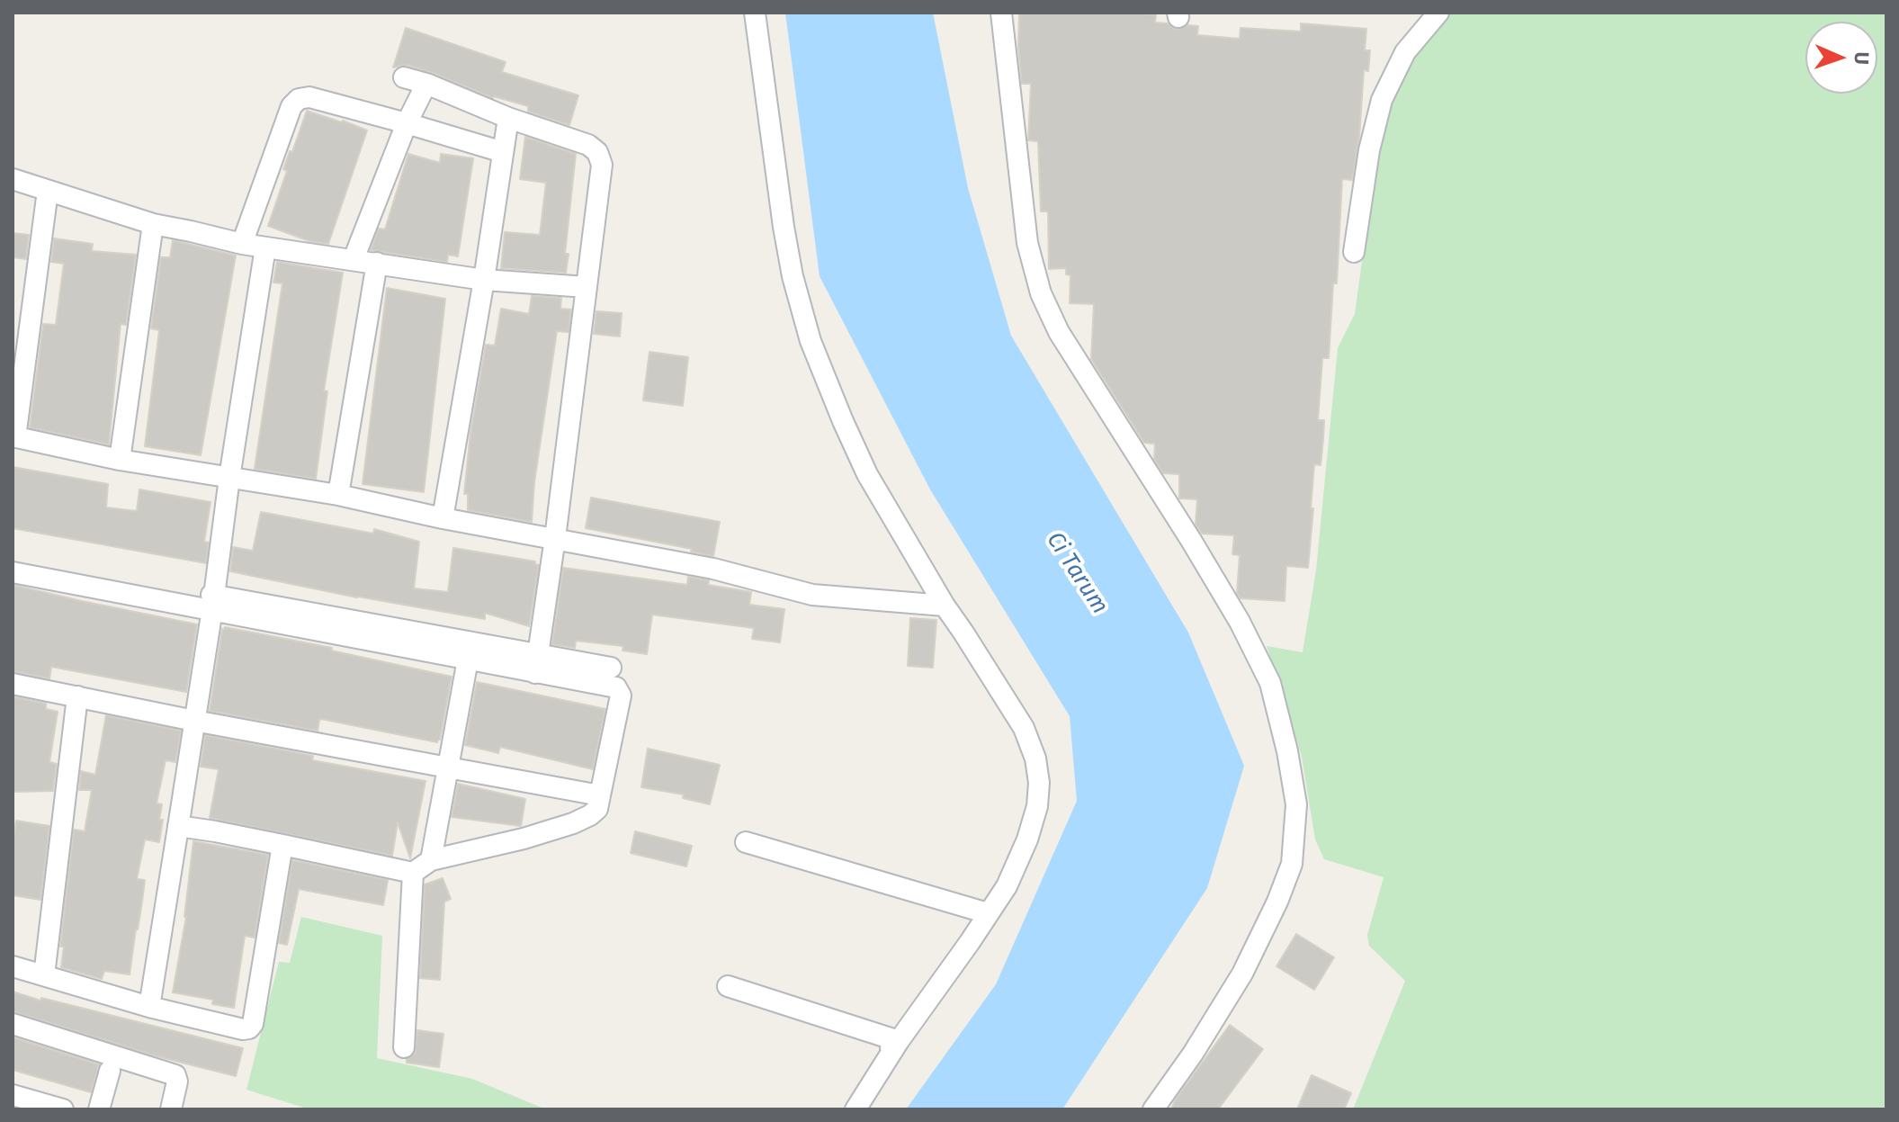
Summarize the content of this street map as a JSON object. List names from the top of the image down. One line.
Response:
{"water":["Ci Tarum"],"north":"right"}
